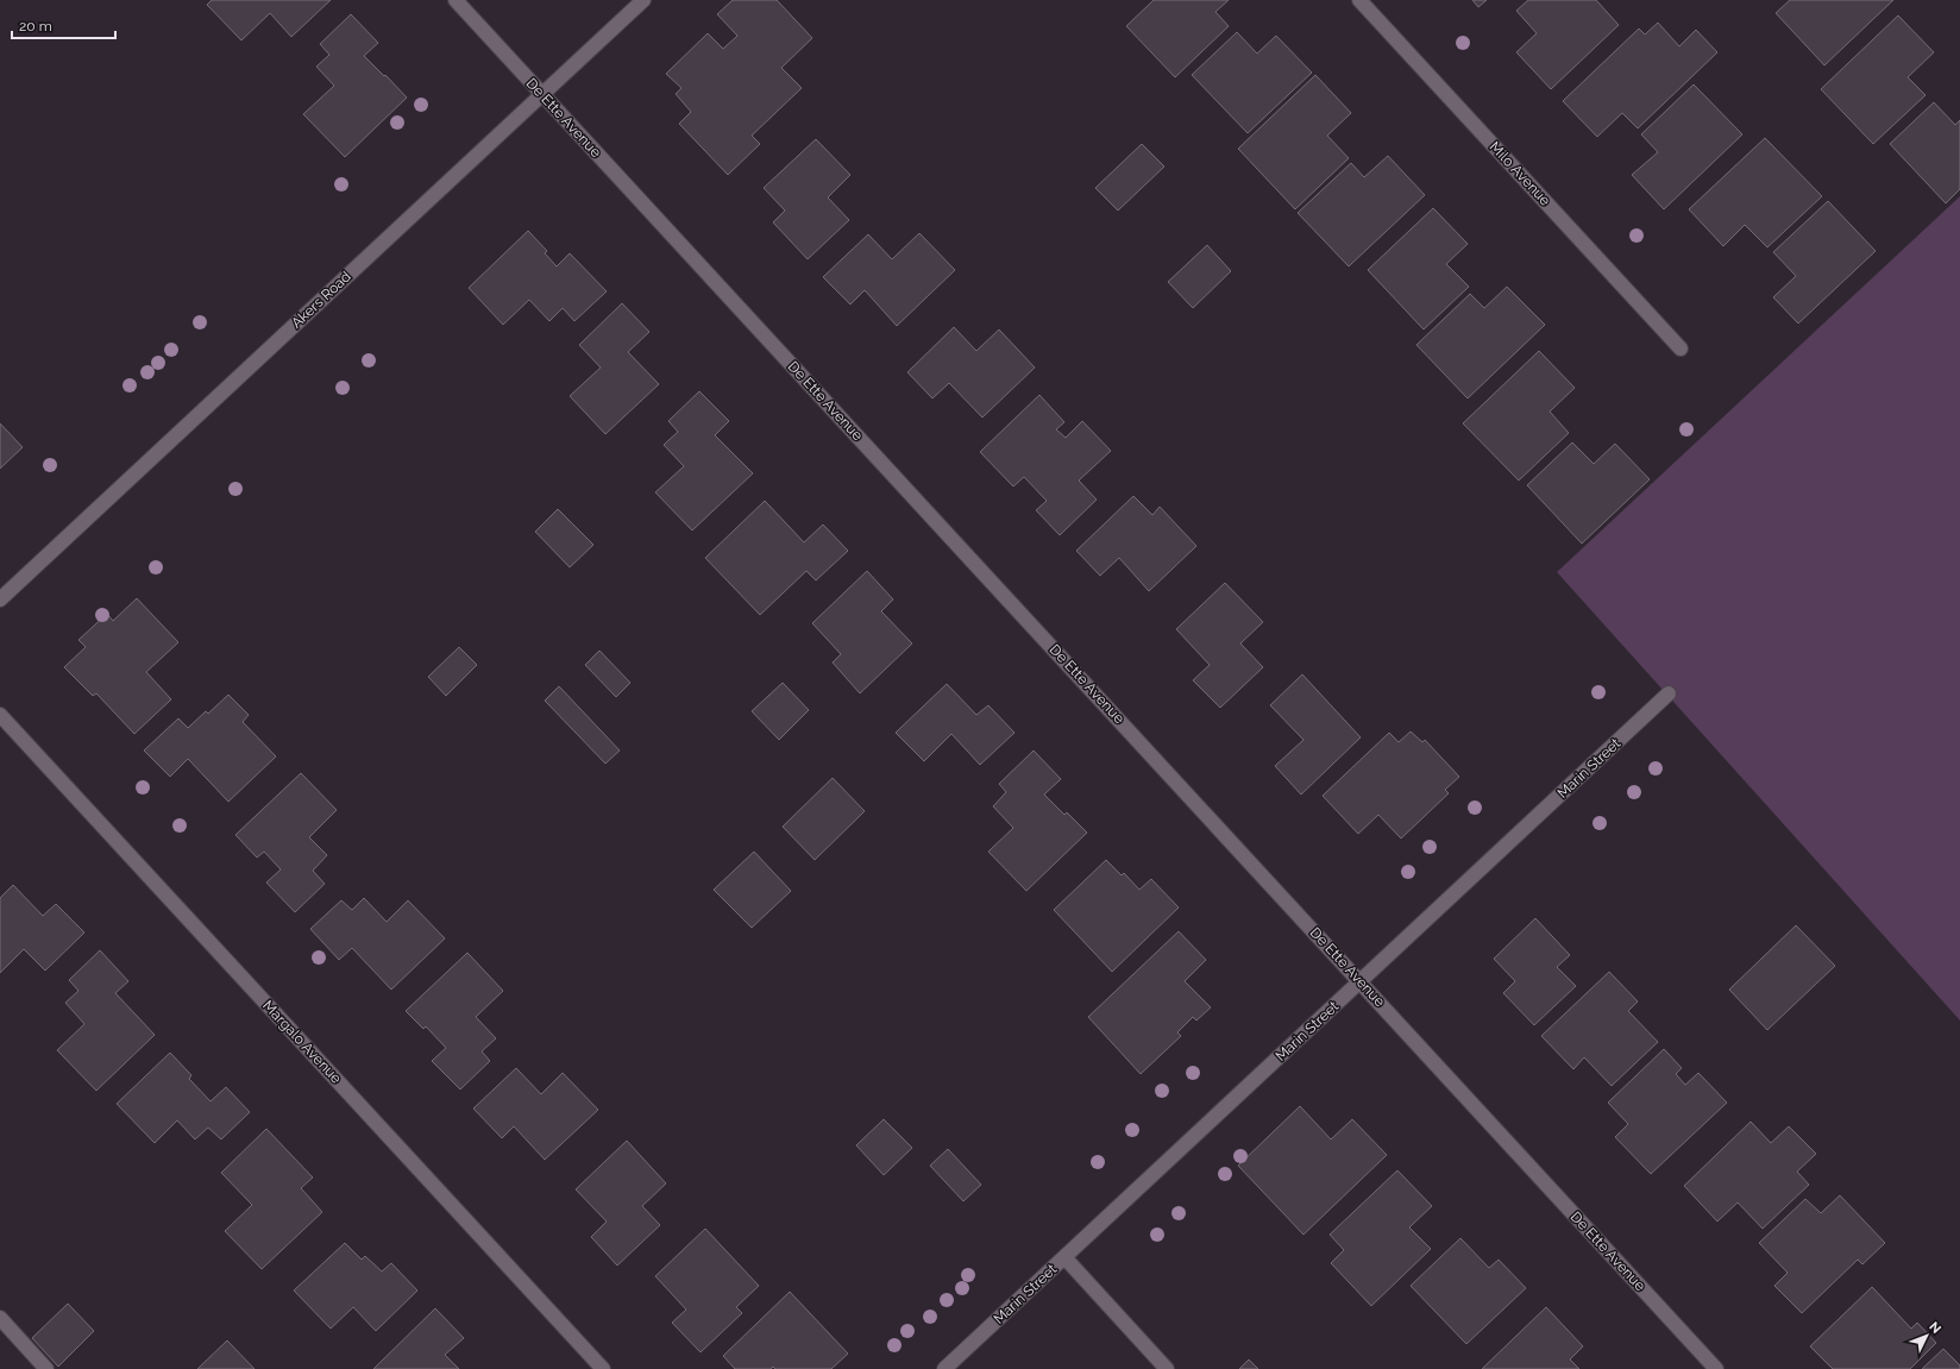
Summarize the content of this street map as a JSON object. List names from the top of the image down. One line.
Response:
{"streets":{"street":["De Ette Avenue","Milo Avenue","Akers Road","Marin Street","Margalo Avenue"]},"crossings":[["De Ette Avenue","Akers Road"],["De Ette Avenue","Marin Street"]],"scale_bar":"20 m","north":"top right"}
